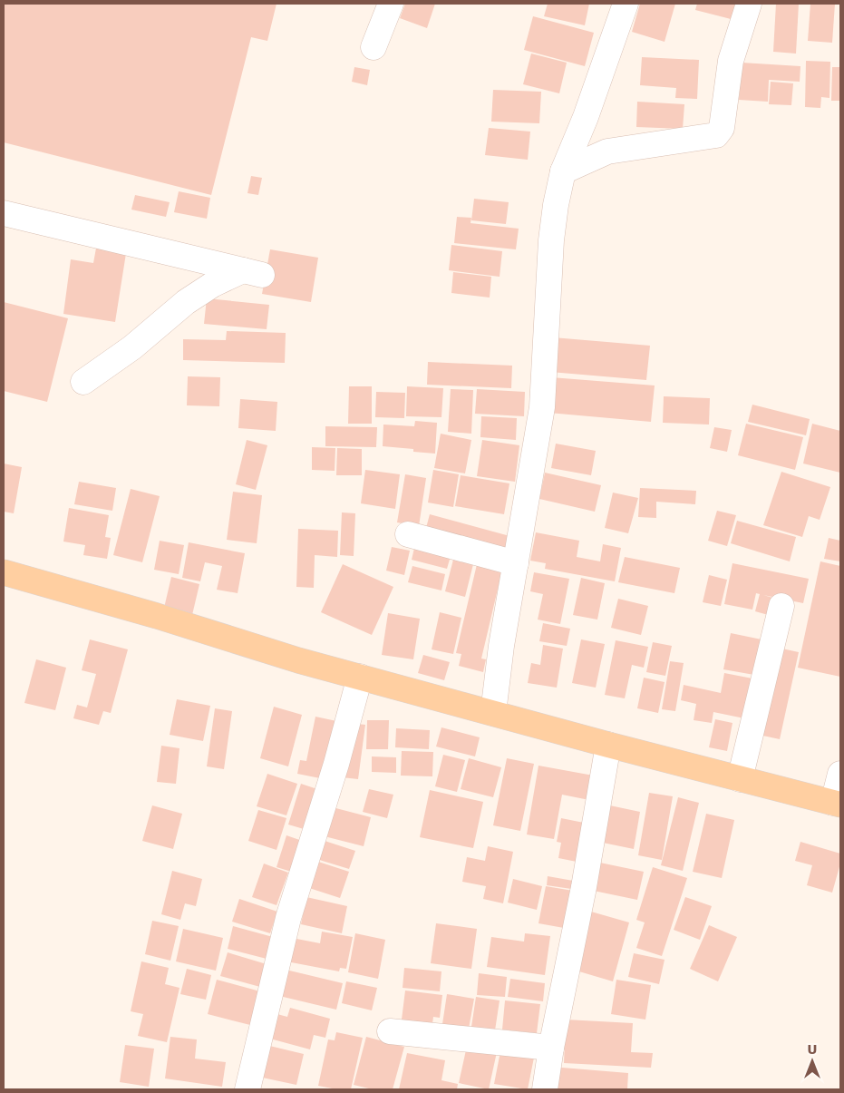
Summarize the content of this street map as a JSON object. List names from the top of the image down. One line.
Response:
{"north":"top"}
